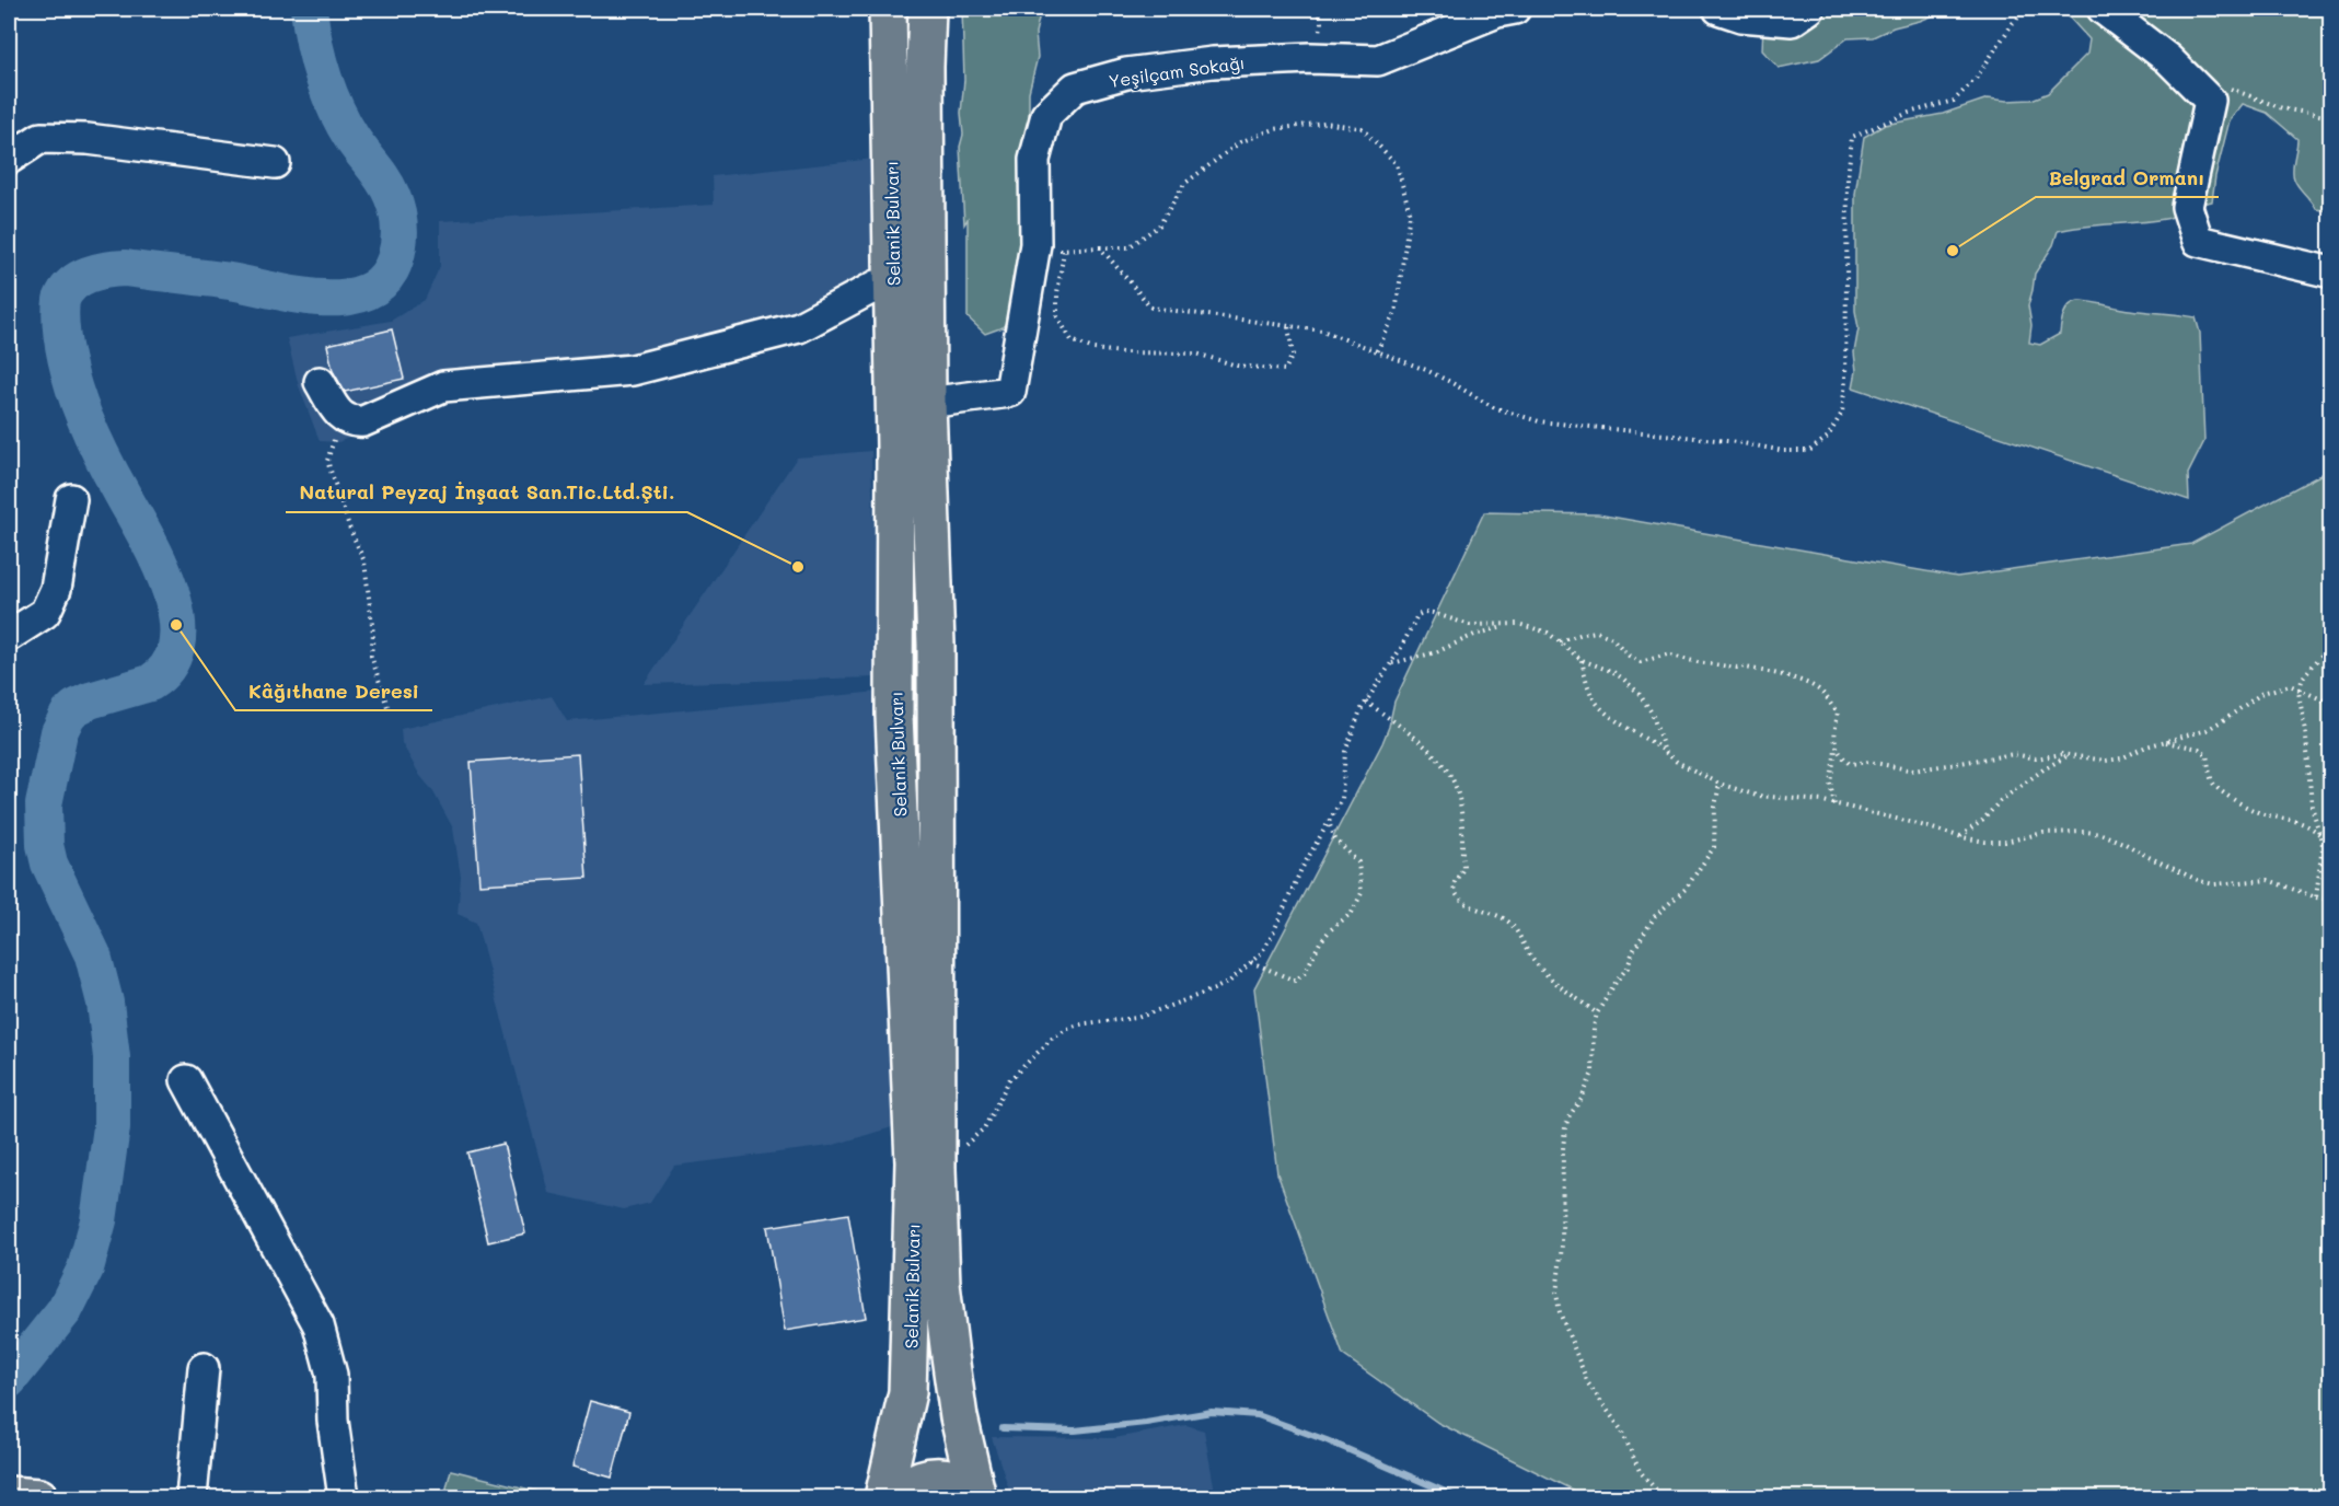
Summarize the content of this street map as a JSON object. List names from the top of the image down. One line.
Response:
{"streets":{"main road":["Selanik Bulvarı"],"street":["Yeşilçam Sokağı"]},"crossings":[["Yeşilçam Sokağı","Selanik Bulvarı"]],"places":["Belgrad Ormanı","Natural Peyzaj İnşaat San.Tic.Ltd.Şti.","Kâğıthane Deresi"]}
